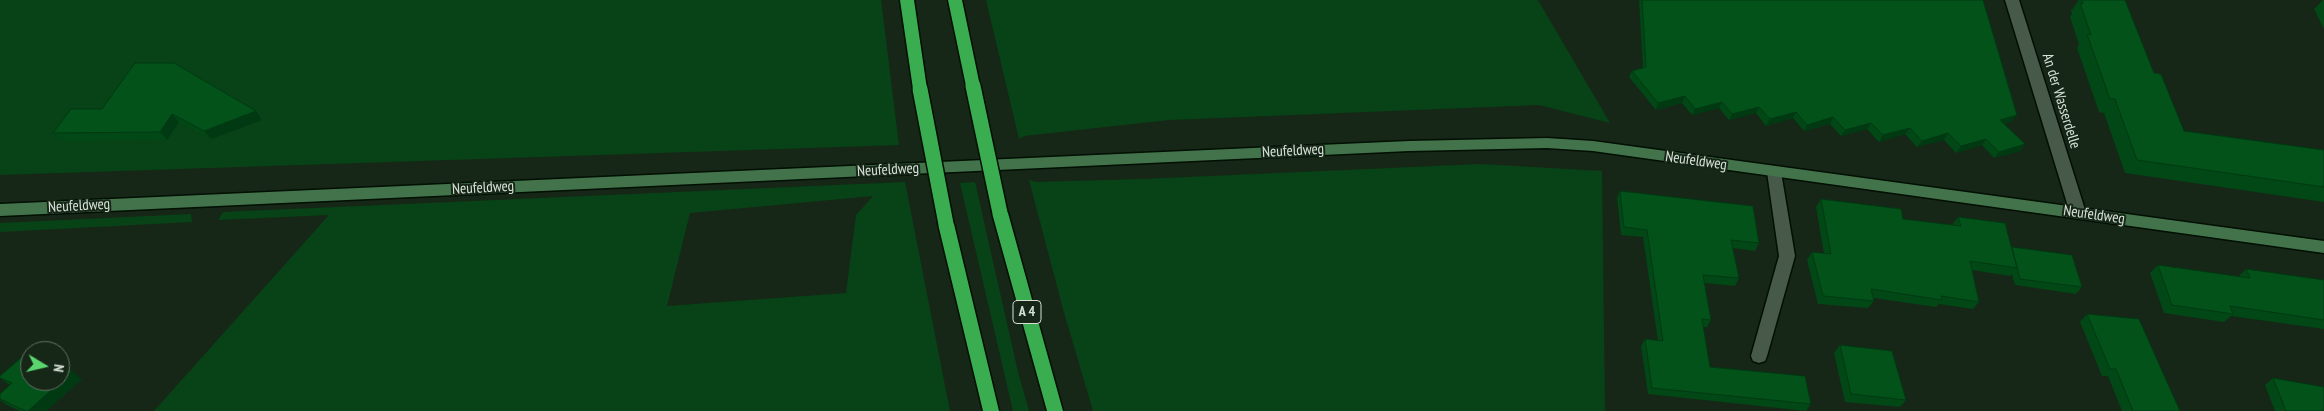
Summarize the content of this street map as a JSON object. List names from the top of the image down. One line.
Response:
{"streets":{"highway":["A 4"],"main road":["Neufeldweg"],"street":["An der Wasserdelle"]},"crossings":[["An der Wasserdelle","Neufeldweg"]],"north":"right"}
